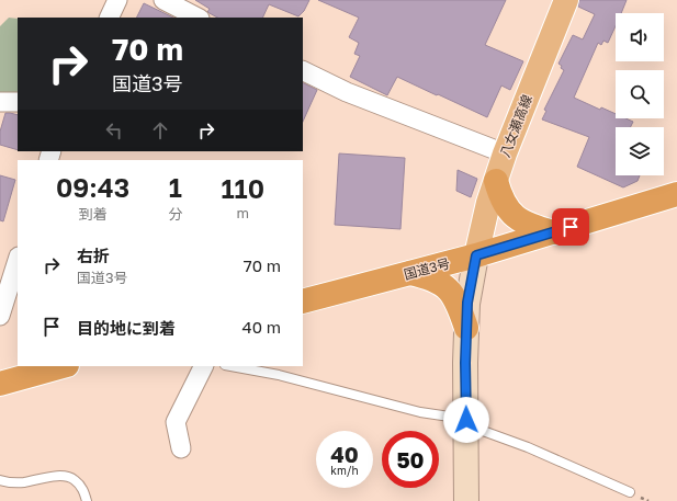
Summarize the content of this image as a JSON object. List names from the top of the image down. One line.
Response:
{"streets":{"highway":["国道3号"],"main road":["八女瀬高線"]},"crossings":[["八女瀬高線","国道3号"]],"page":{"turn":["70 m","国道3号"],"eta":["09:43","到着","1","分","110","m"],"list":[{"name":"右折","note":"国道3号","value":"70 m"},{"name":"目的地に到着","value":"40 m"}],"speed":"40 km/h","limit":"50"}}
